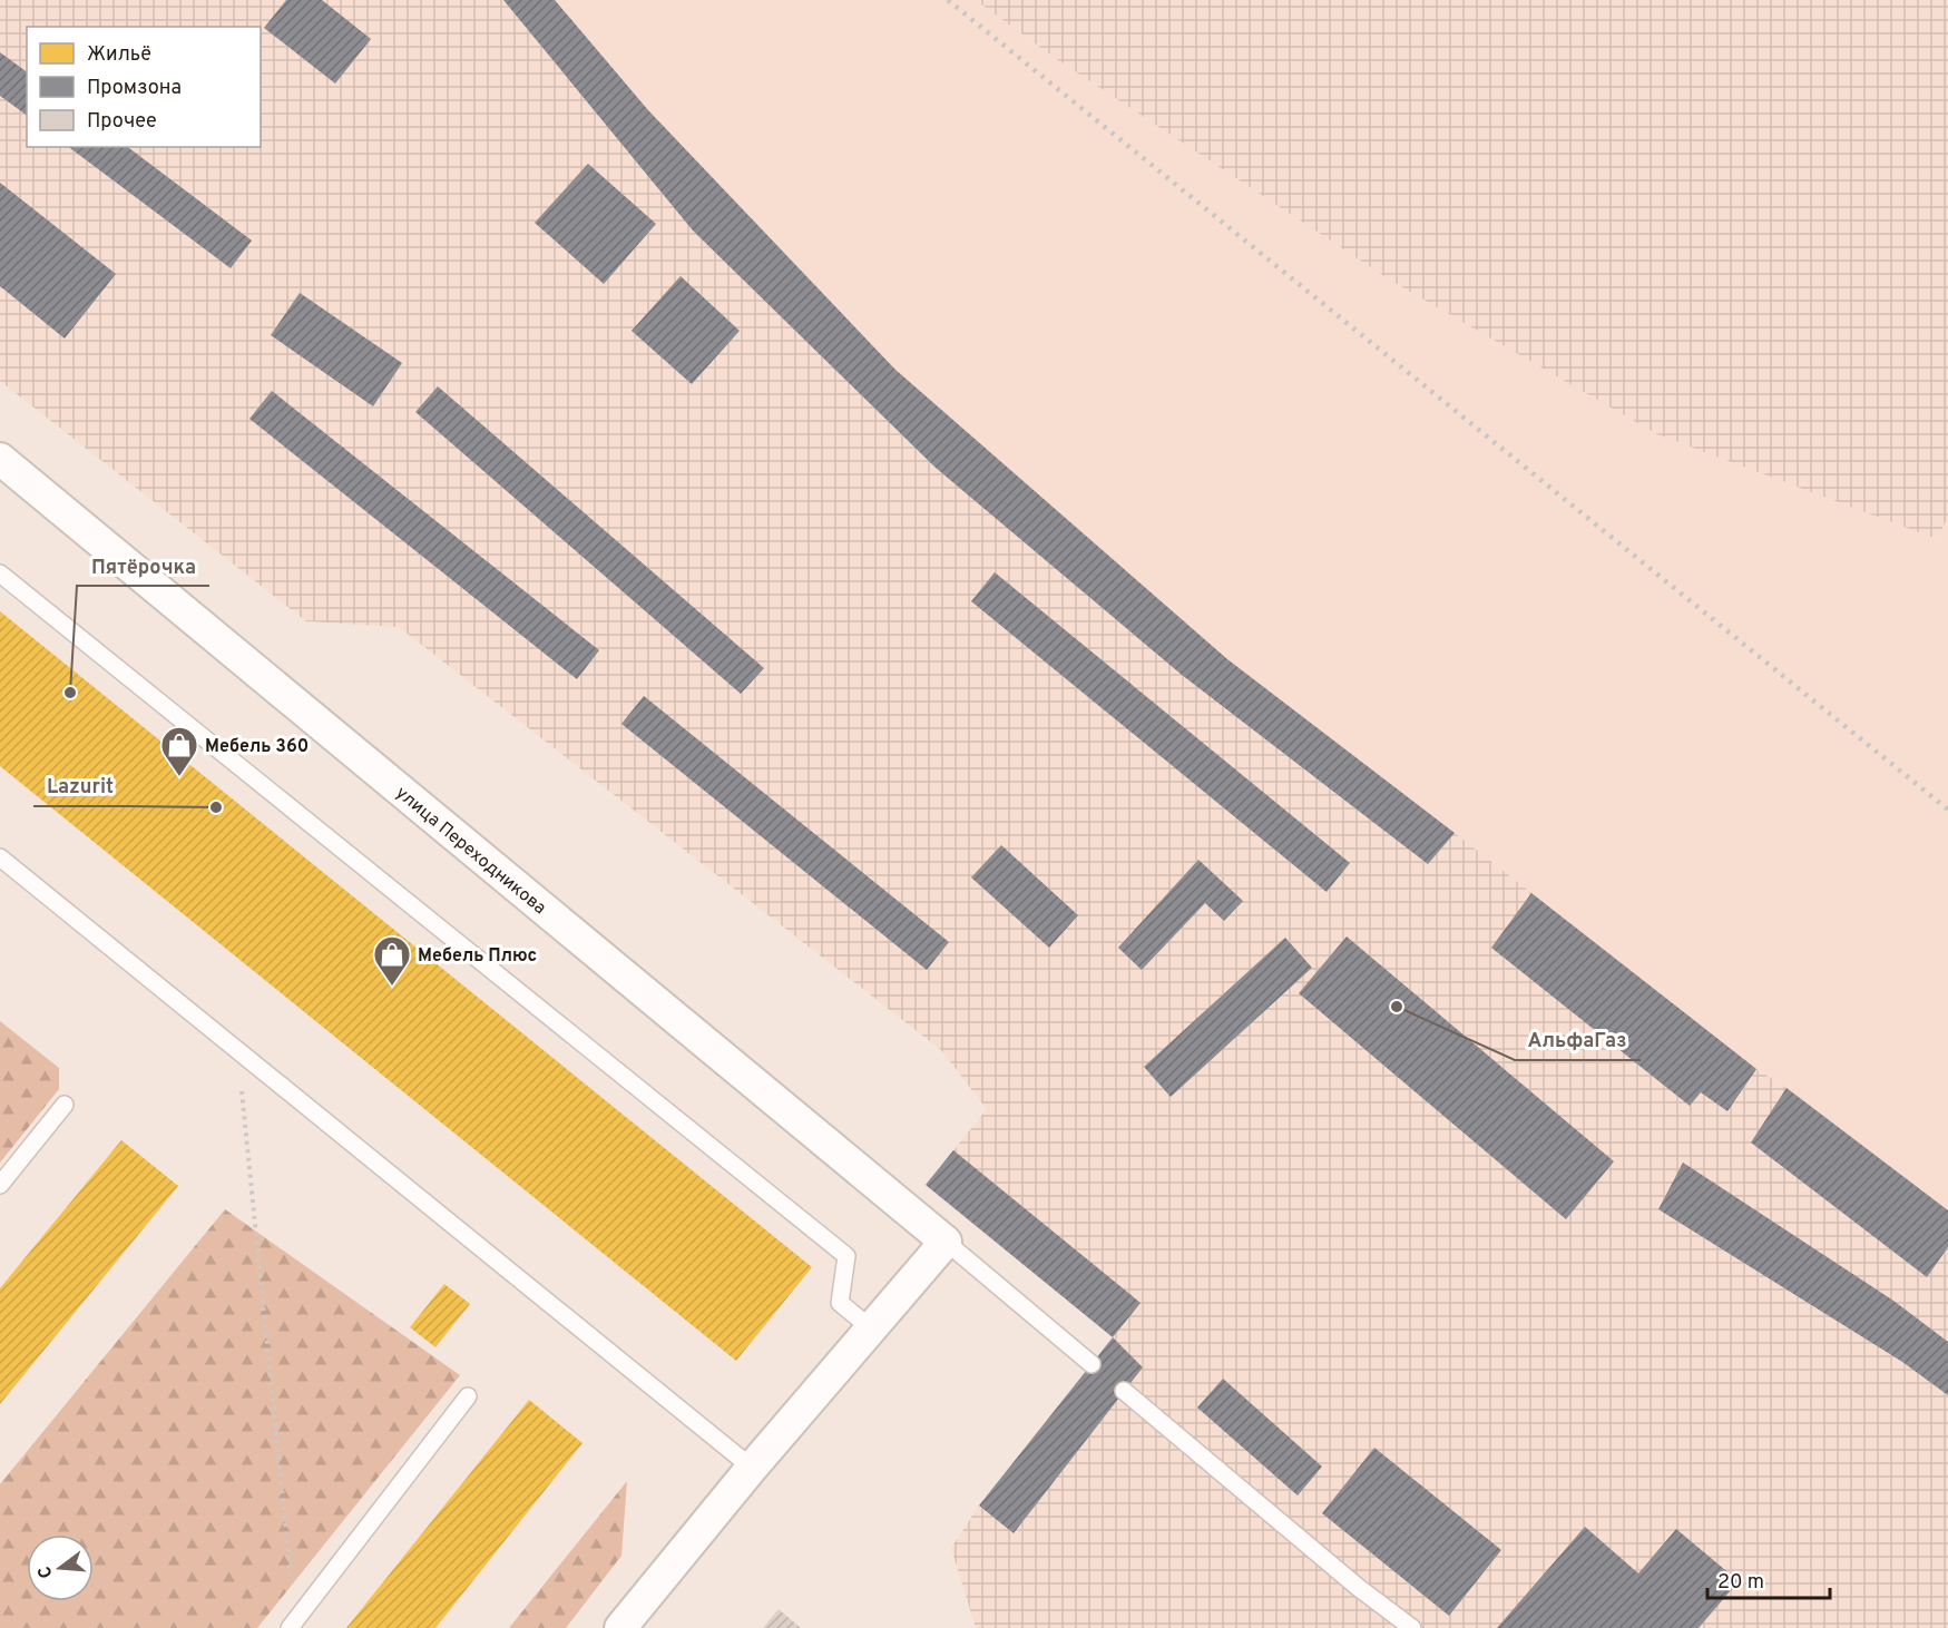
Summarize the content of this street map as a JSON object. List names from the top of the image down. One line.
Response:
{"streets":{"street":["улица Переходникова"]},"places":{"other":["Пятёрочка","Lazurit","АльфаГаз"],"shop":["Мебель 360","Мебель Плюс"]},"legend":["Жильё","Промзона","Прочее"],"scale_bar":"20 m","north":"left"}
